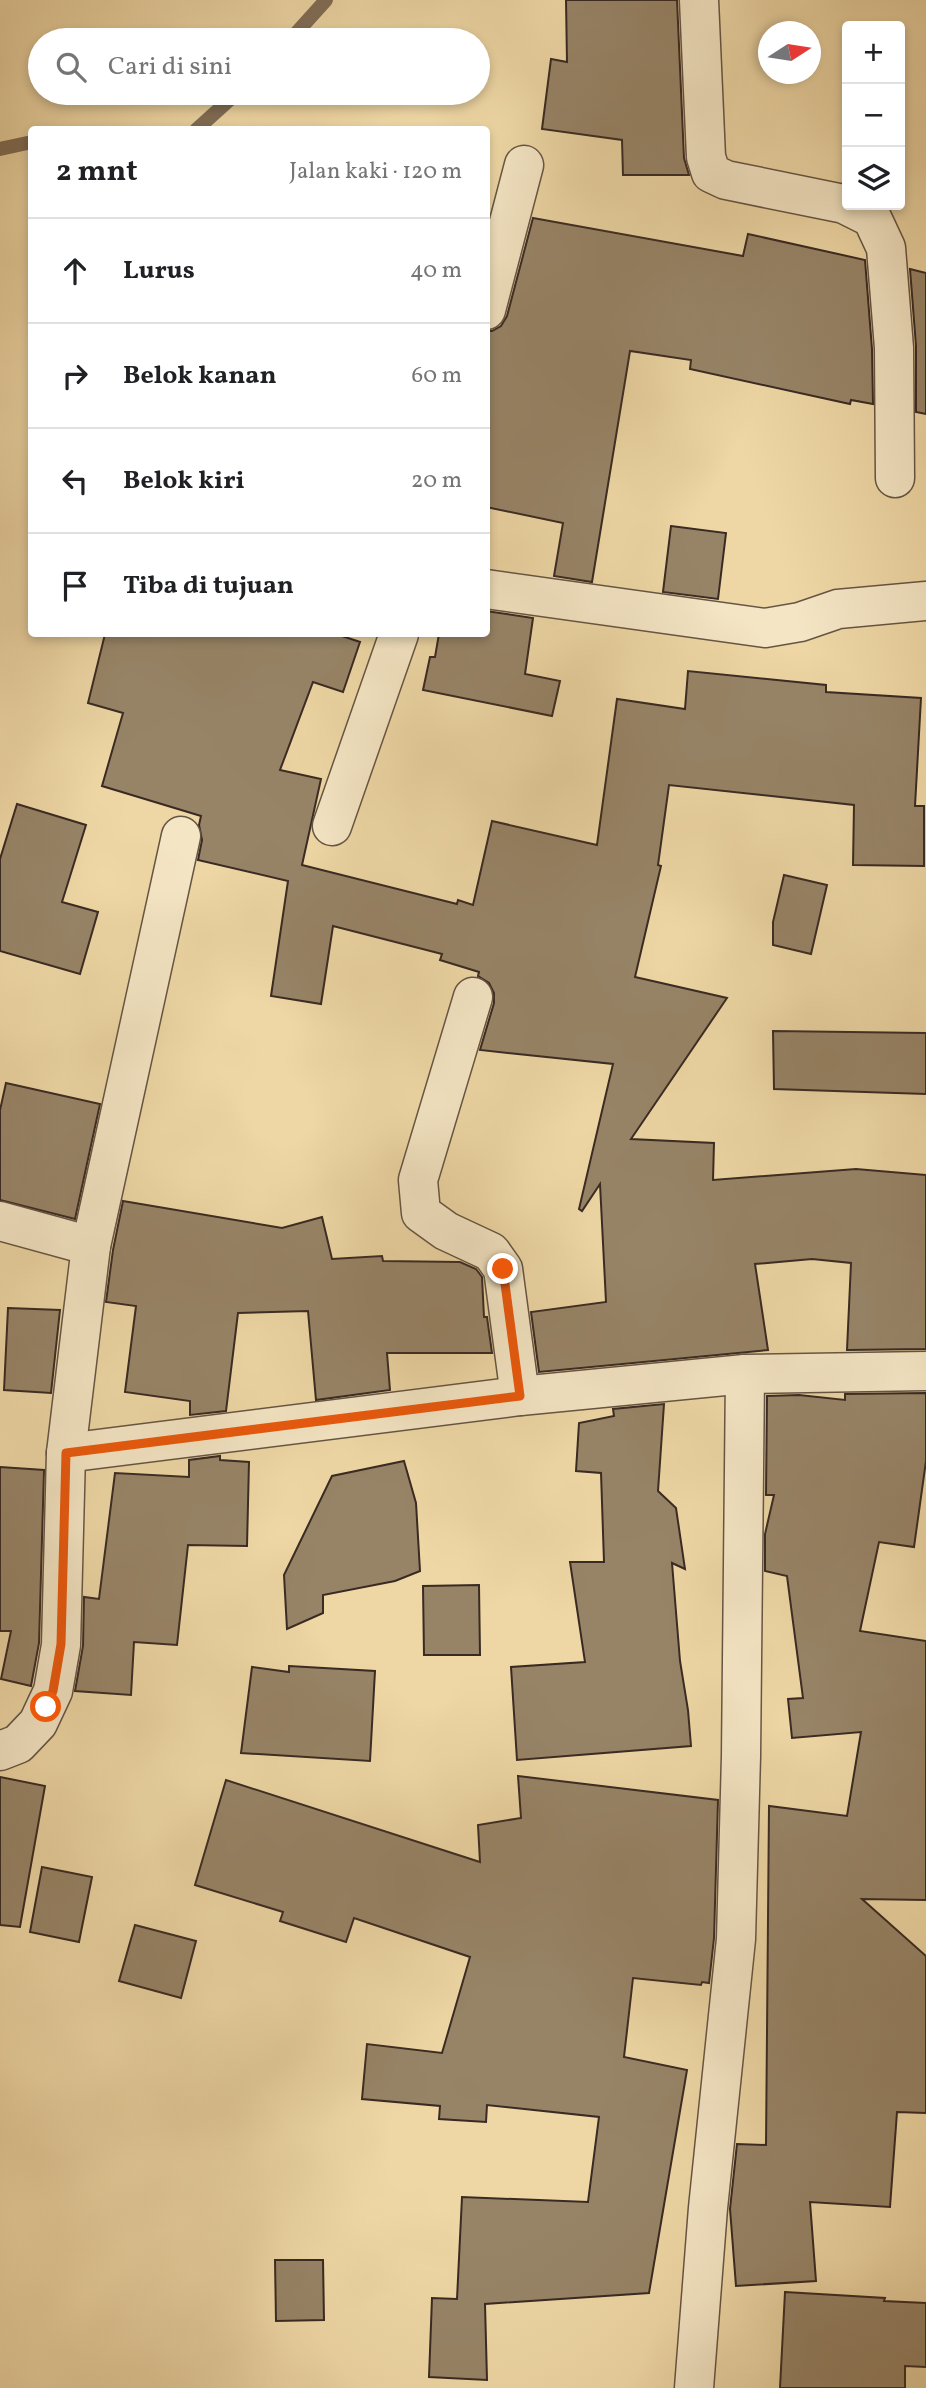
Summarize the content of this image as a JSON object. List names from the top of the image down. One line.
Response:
{"north":"right","page":{"map_buttons":["+","−"],"search":"Cari di sini","heading":["2 mnt","Jalan kaki · 120 m"],"list":[["Lurus","40 m"],["Belok kanan","60 m"],["Belok kiri","20 m"],"Tiba di tujuan"]}}
